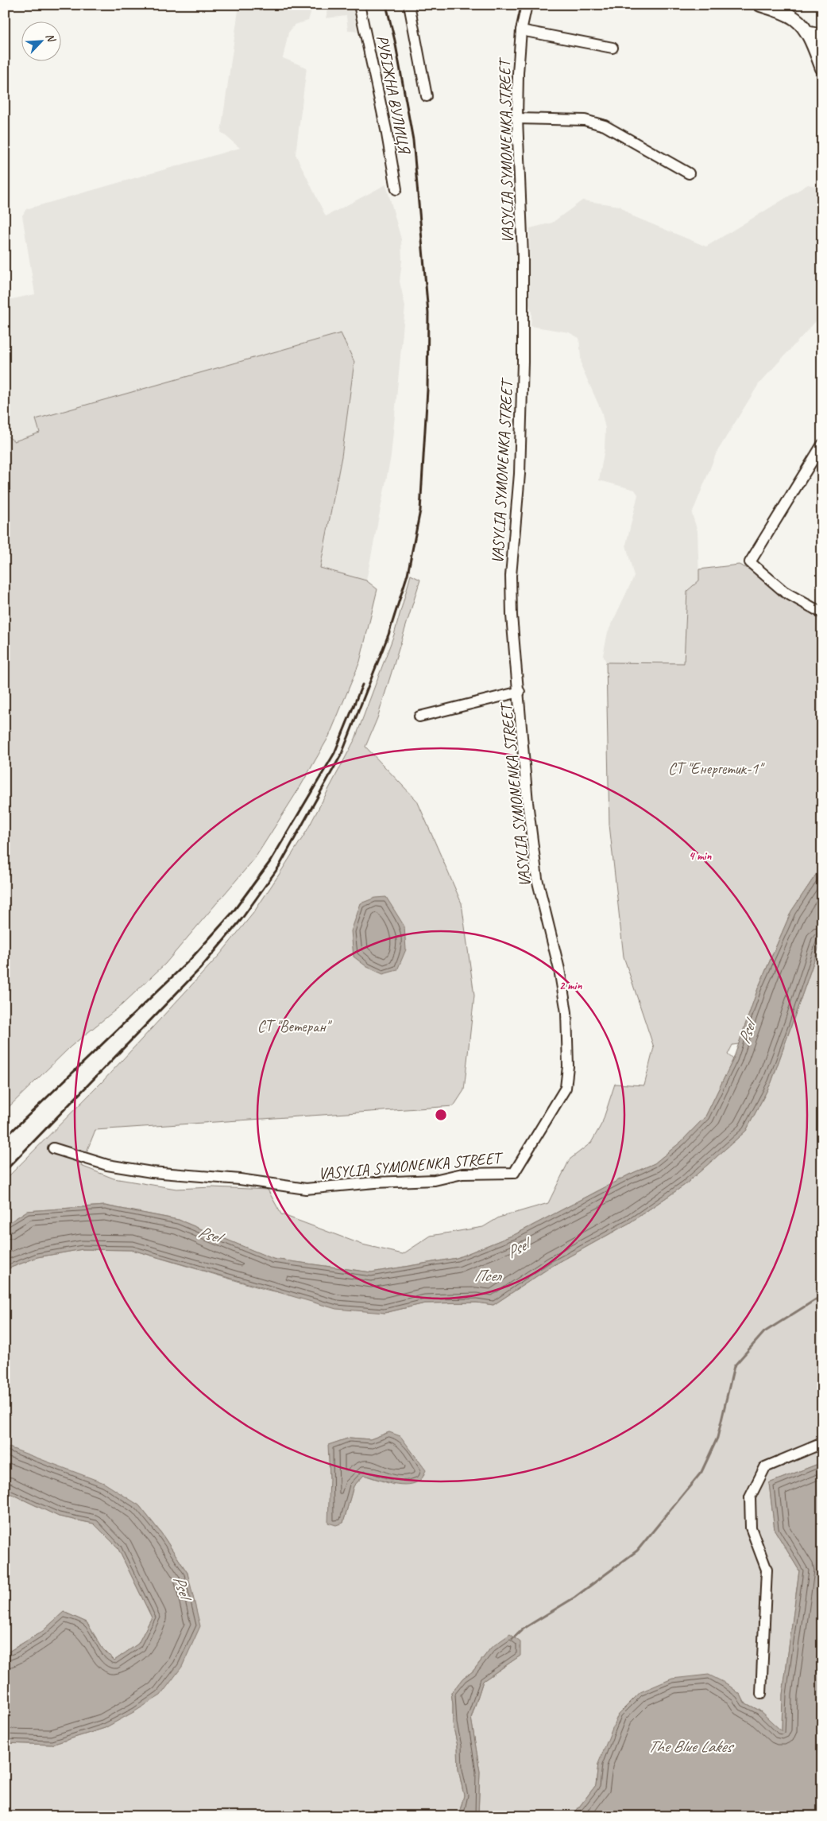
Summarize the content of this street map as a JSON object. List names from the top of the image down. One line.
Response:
{"streets":{"street":["РУБІЖНА ВУЛИЦЯ","VASYLIA SYMONENKA STREET"]},"water":["Psel","Псел","The Blue Lakes"],"parks":["СТ \"Енергетик-1\"","СТ \"Ветеран\""],"north":"top right","rings":["4 min","2 min"]}
